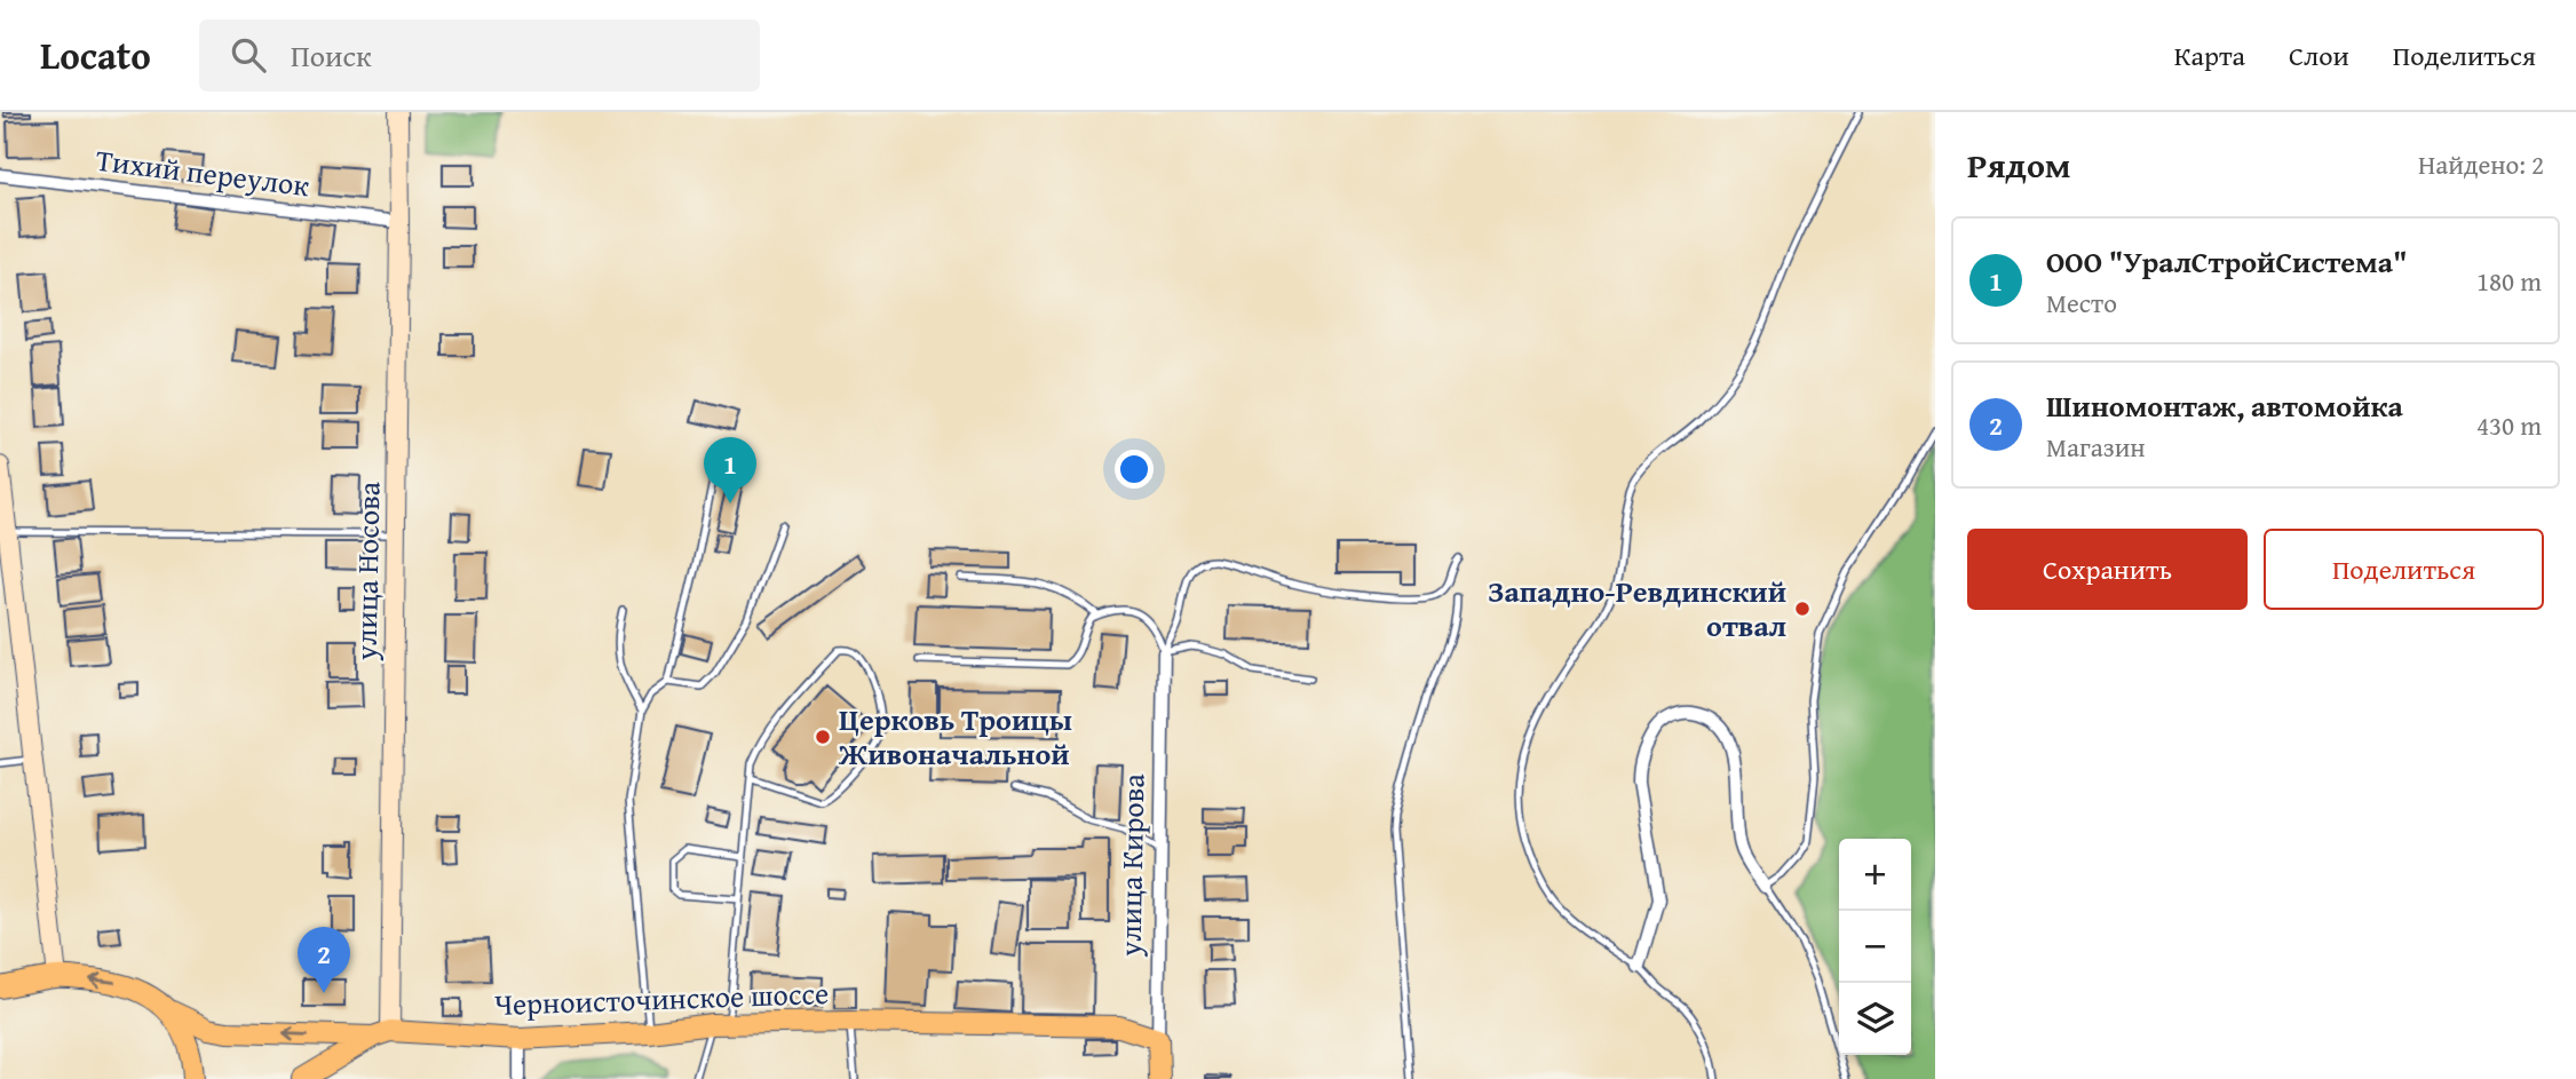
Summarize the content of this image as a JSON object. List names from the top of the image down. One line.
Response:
{"streets":{"main road":["улица Кирова","Черноисточинское шоссе"],"street":["Тихий переулок","улица Носова"]},"crossings":[["Тихий переулок","улица Носова"],["улица Носова","Черноисточинское шоссе"],["улица Кирова","Черноисточинское шоссе"]],"places":["Западно-Ревдинский отвал","Церковь Троицы Живоначальной"],"page":{"header":"Locato","search":"Поиск","nav":["Карта","Слои","Поделиться"],"heading":["Рядом","Найдено: 2"],"list":[{"mark":"1","name":"ООО \"УралСтройСистема\"","note":"Место","value":"180 m"},{"mark":"2","name":"Шиномонтаж, автомойка","note":"Магазин","value":"430 m"}],"pins":["1","2"],"buttons":["Сохранить","Поделиться"],"map_buttons":["+","−"]}}
